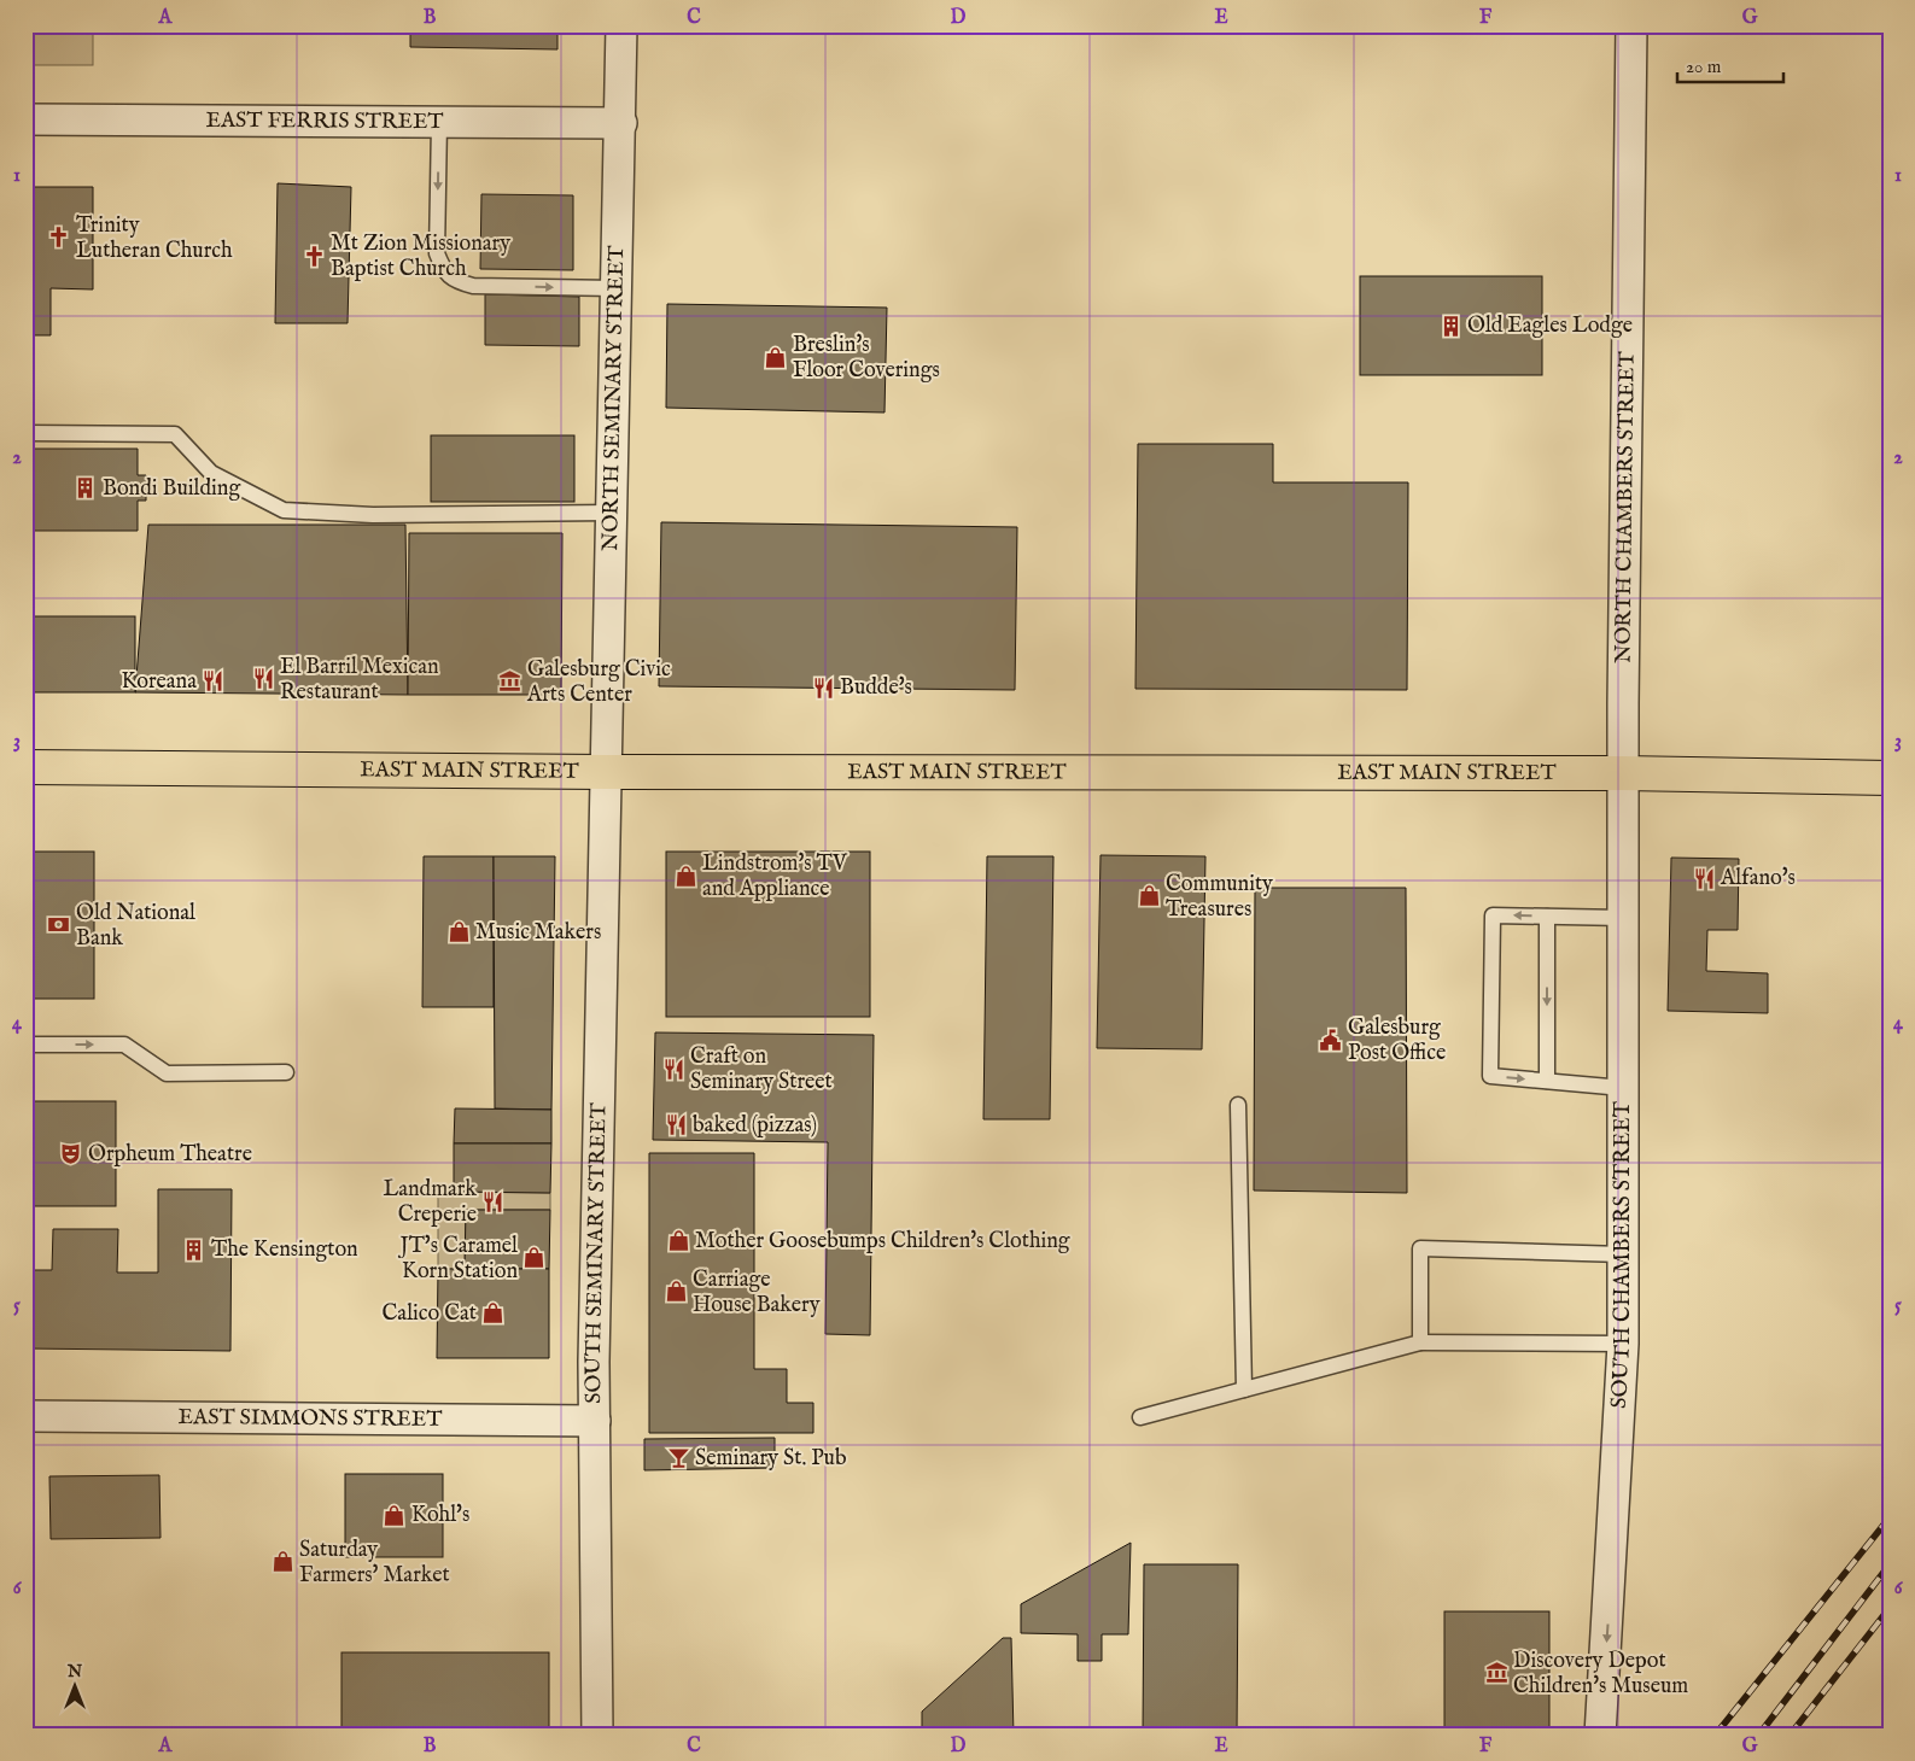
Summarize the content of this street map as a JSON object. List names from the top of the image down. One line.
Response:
{"streets":{"main road":["EAST MAIN STREET"],"street":["EAST FERRIS STREET","NORTH SEMINARY STREET","NORTH CHAMBERS STREET","SOUTH SEMINARY STREET","SOUTH CHAMBERS STREET","EAST SIMMONS STREET"]},"crossings":[["EAST FERRIS STREET","NORTH SEMINARY STREET"],["NORTH SEMINARY STREET","EAST MAIN STREET"],["NORTH SEMINARY STREET","SOUTH SEMINARY STREET"],["NORTH CHAMBERS STREET","EAST MAIN STREET"],["NORTH CHAMBERS STREET","SOUTH CHAMBERS STREET"],["EAST MAIN STREET","SOUTH SEMINARY STREET"],["EAST MAIN STREET","SOUTH CHAMBERS STREET"],["SOUTH SEMINARY STREET","EAST SIMMONS STREET"]],"one_way":["SOUTH CHAMBERS STREET"],"places":{"church":["Trinity Lutheran Church","Mt Zion Missionary Baptist Church"],"building":["Old Eagles Lodge","Bondi Building","The Kensington"],"shop":["Breslin's Floor Coverings","Lindstrom's TV and Appliance","Community Treasures","Music Makers","Mother Goosebumps Children's Clothing","JT's Caramel Korn Station","Carriage House Bakery","Calico Cat","Kohl's","Saturday Farmers' Market"],"restaurant":["El Barril Mexican Restaurant","Koreana","Budde's","Alfano's","Craft on Seminary Street","baked (pizzas)","Landmark Creperie"],"museum":["Galesburg Civic Arts Center","Discovery Depot Children's Museum"],"bank":["Old National Bank"],"public building":["Galesburg Post Office"],"theatre":["Orpheum Theatre"],"bar":["Seminary St. Pub"]},"scale_bar":"20 m","north":"top","grid":{"columns":["A","B","C","D","E","F","G"],"rows":["1","2","3","4","5","6"]}}
